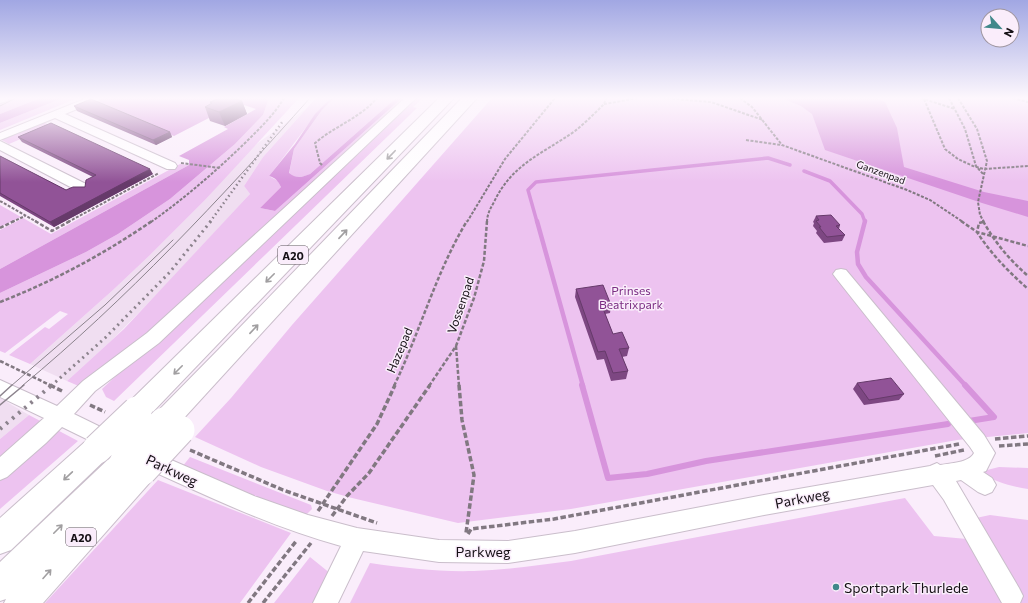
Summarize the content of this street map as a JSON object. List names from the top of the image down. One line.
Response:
{"streets":{"highway":["A20"],"street":["Parkweg"],"path":["Ganzenpad","Vossenpad","Hazepad"]},"crossings":[["Vossenpad","Hazepad"],["Vossenpad","Parkweg"],["Hazepad","Parkweg"]],"parks":["Prinses Beatrixpark"],"places":["Sportpark Thurlede"],"north":"bottom right"}
